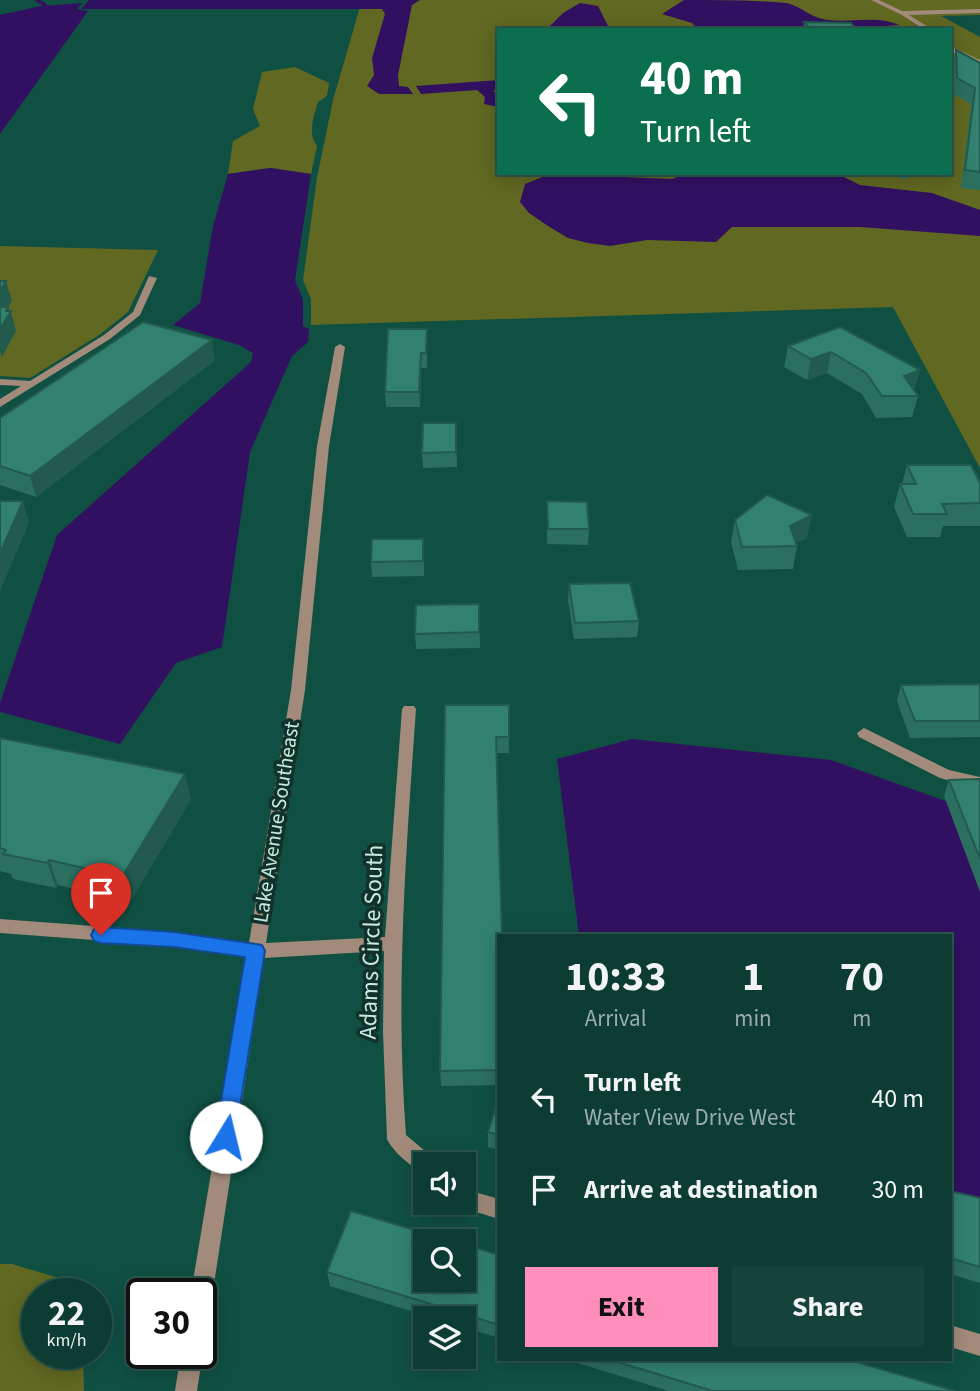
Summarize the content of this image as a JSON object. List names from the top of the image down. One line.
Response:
{"streets":{"street":["Lake Avenue Southeast","Adams Circle South"]},"page":{"turn":["40 m","Turn left"],"eta":["10:33","Arrival","1","min","70","m"],"list":[{"name":"Turn left","note":"Water View Drive West","value":"40 m"},{"name":"Arrive at destination","value":"30 m"}],"buttons":["Exit","Share"],"speed":"22 km/h","limit":"30"}}
